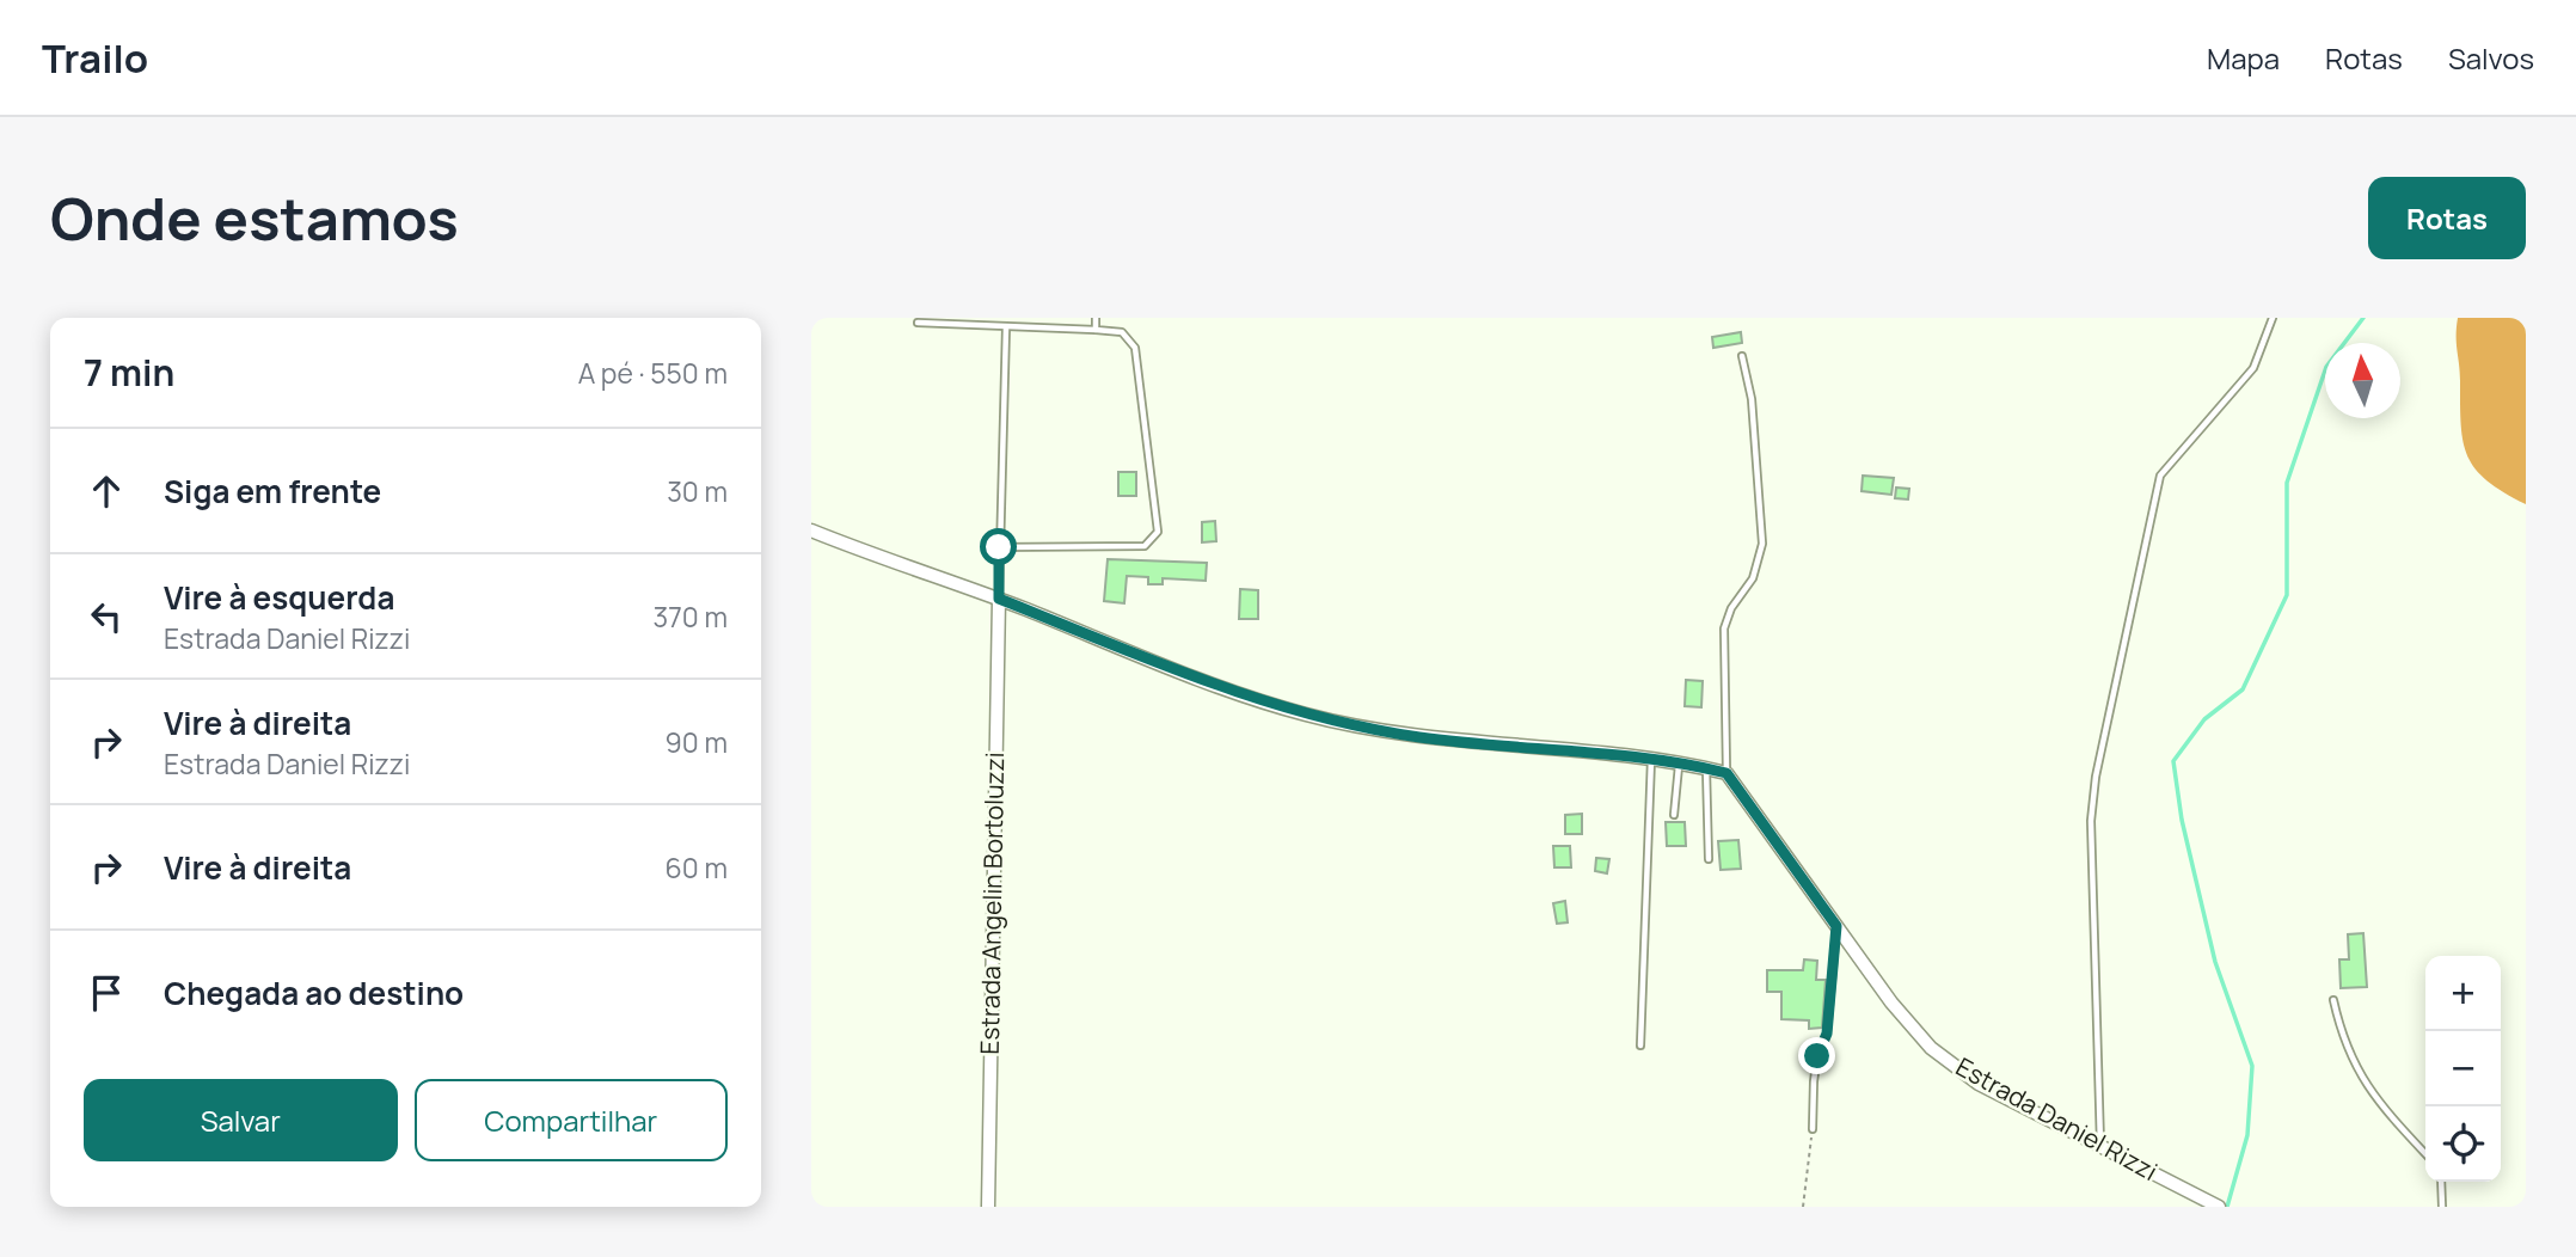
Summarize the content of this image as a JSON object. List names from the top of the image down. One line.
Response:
{"streets":{"street":["Estrada Angelin Bortoluzzi","Estrada Daniel Rizzi"]},"north":"top","page":{"header":"Trailo","nav":["Mapa","Rotas","Salvos"],"buttons":["Rotas",["Salvar","Compartilhar"]],"title":"Onde estamos","heading":["7 min","A pé · 550 m"],"list":[["Siga em frente","30 m"],["Vire à esquerda","Estrada Daniel Rizzi","370 m"],["Vire à direita","Estrada Daniel Rizzi","90 m"],["Vire à direita","60 m"],"Chegada ao destino"],"map_buttons":["+","−"]}}
